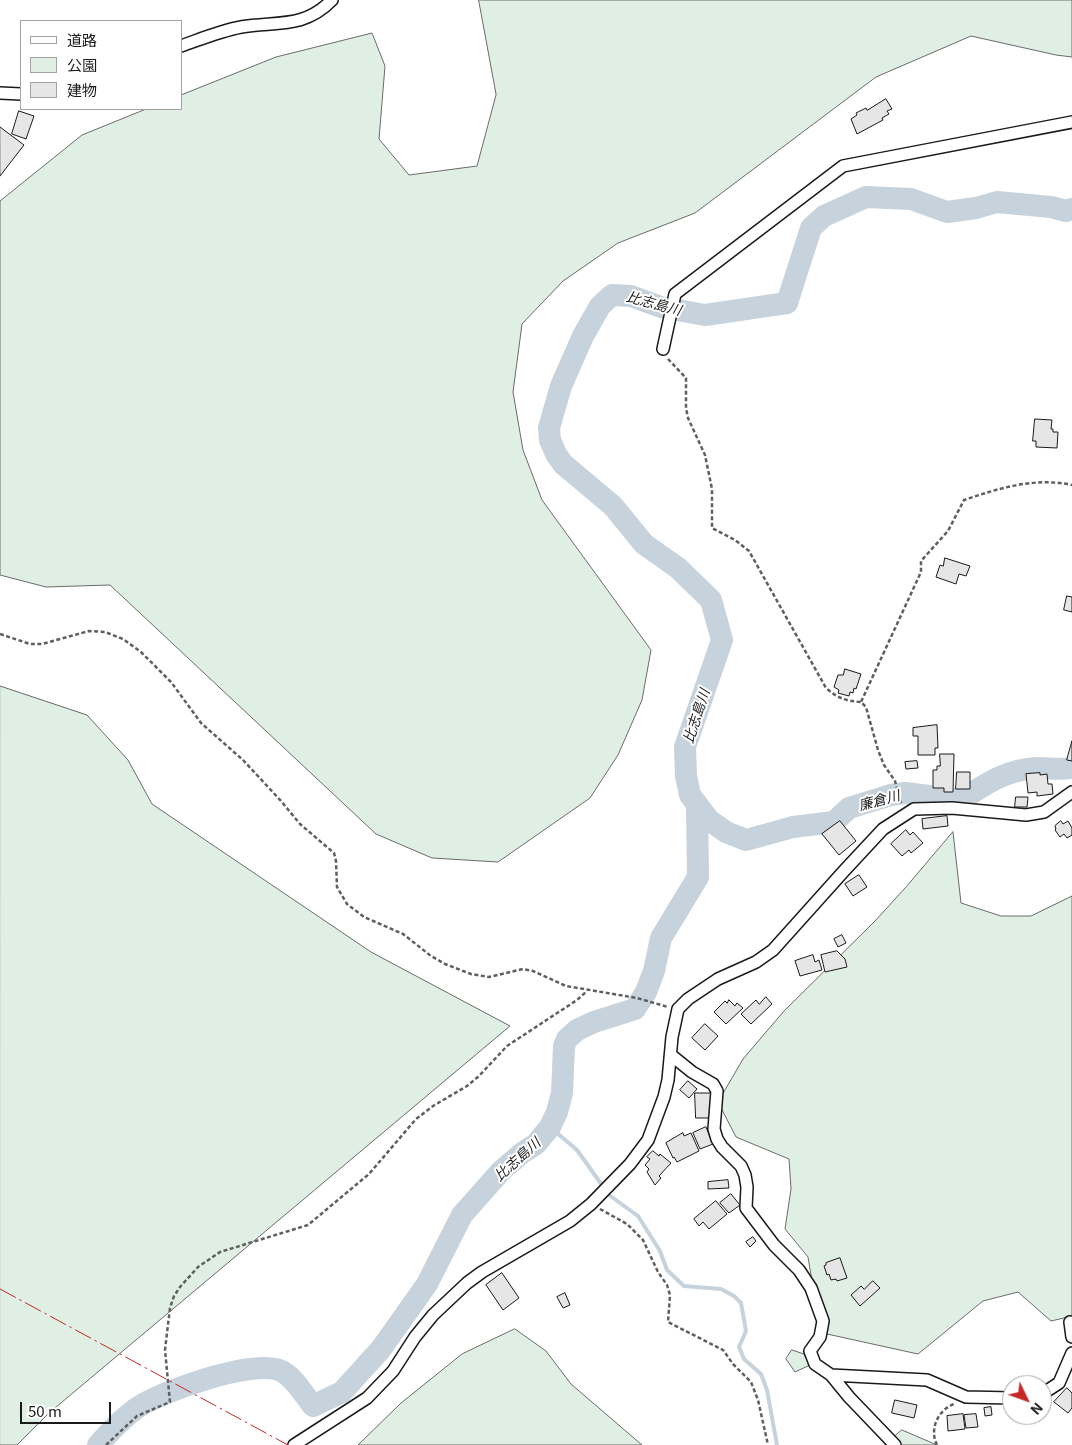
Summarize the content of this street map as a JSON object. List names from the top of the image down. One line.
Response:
{"water":["比志島川","廉倉川"],"legend":["道路","公園","建物"],"scale_bar":"50 m","north":"bottom right"}
